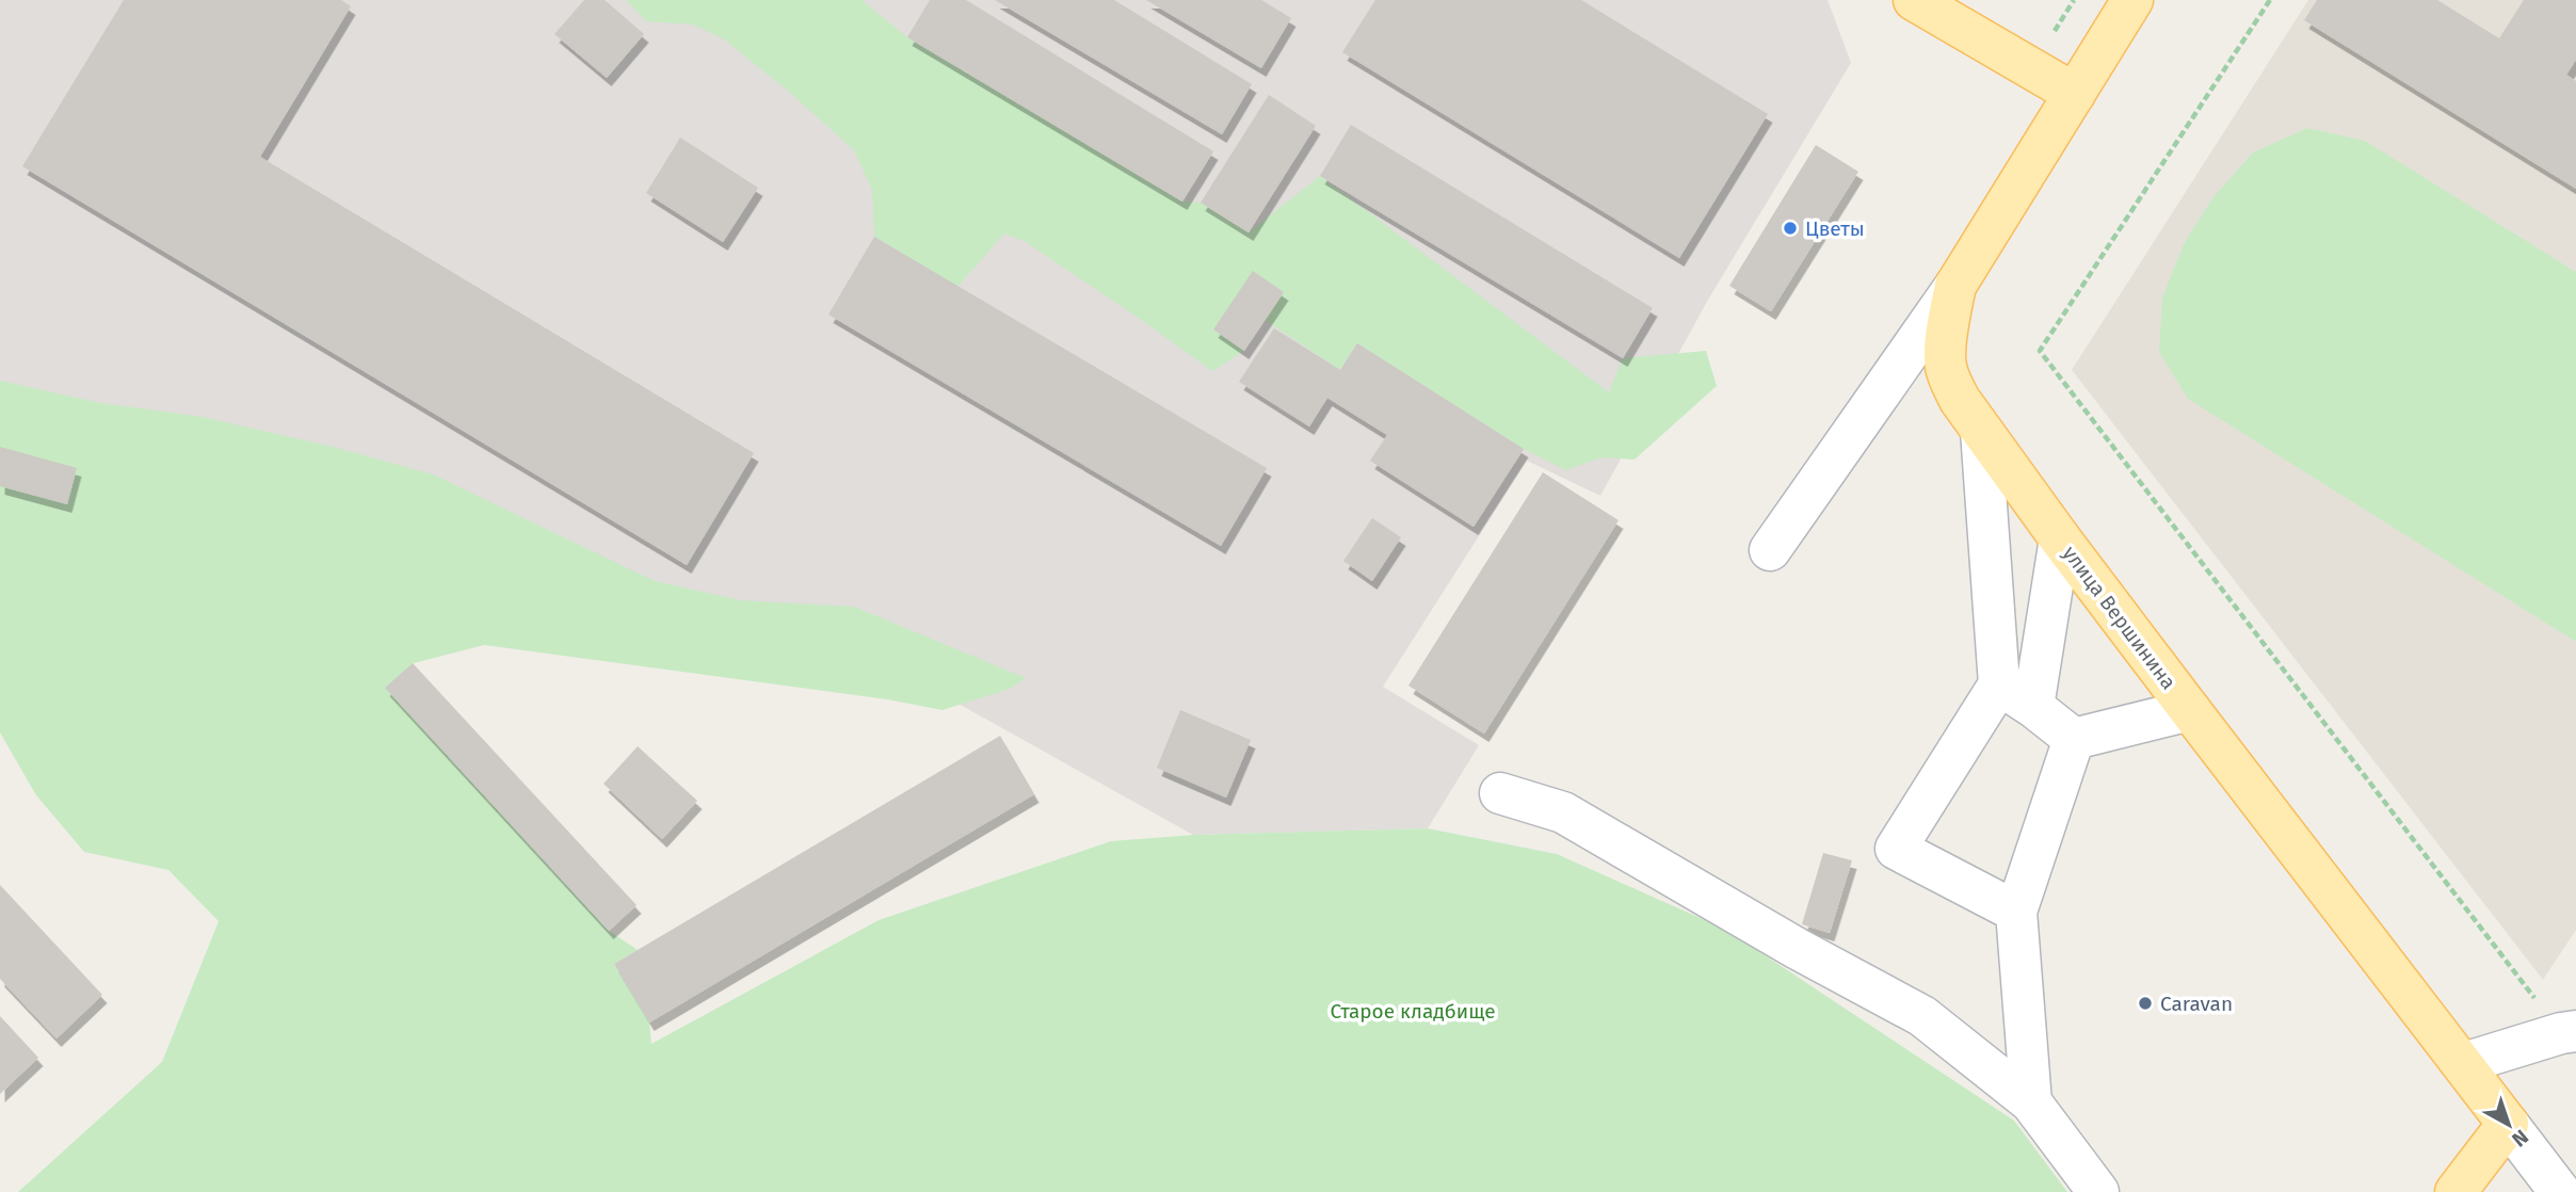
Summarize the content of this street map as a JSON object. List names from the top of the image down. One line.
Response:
{"streets":{"main road":["улица Вершинина"]},"parks":["Старое кладбище"],"places":["Цветы","Caravan"],"north":"bottom right"}
